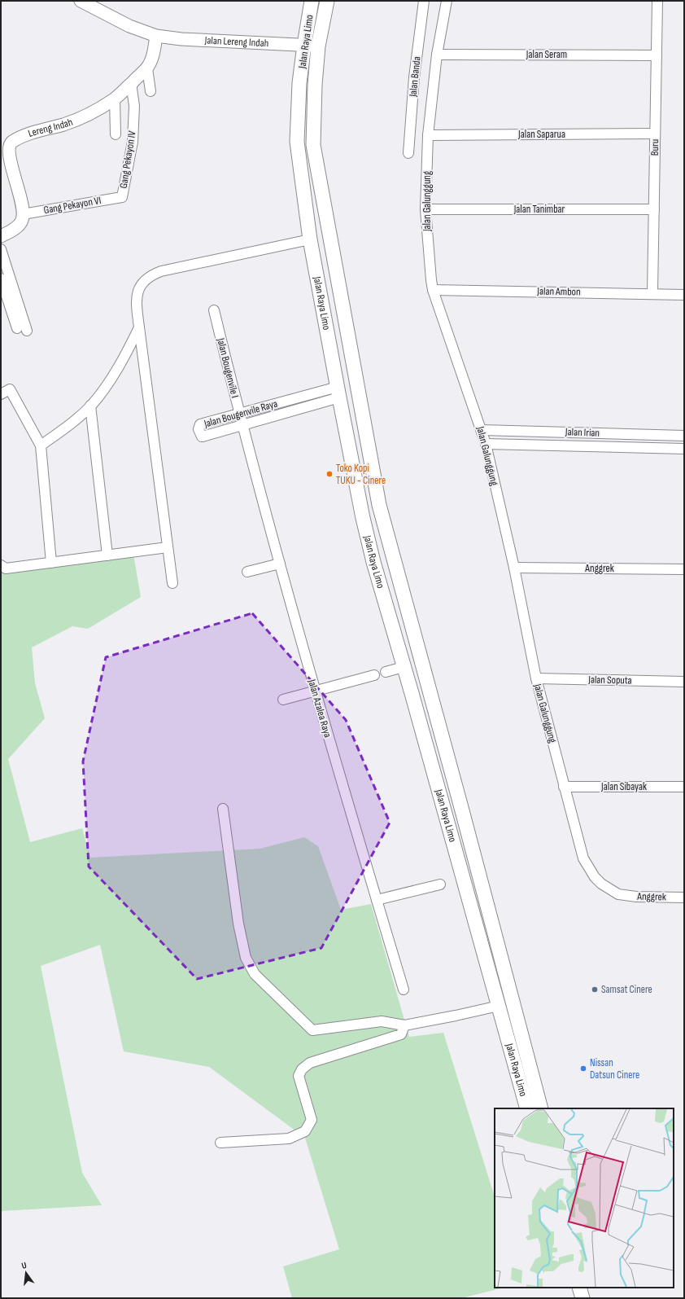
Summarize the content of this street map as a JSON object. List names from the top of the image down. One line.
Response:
{"streets":{"main road":["Jalan Raya Limo"],"street":["Jalan Lereng Indah","Jalan Seram","Jalan Banda","Lereng Indah","Jalan Saparua","Buru","Gang Pekayon IV","Jalan Galunggung","Gang Pekayon VI","Jalan Tanimbar","Jalan Ambon","Jalan Bougenvile I","Jalan Bougenvile Raya","Jalan Irian","Anggrek","Jalan Soputa","Jalan Azalea Raya","Jalan Sibayak"]},"crossings":[["Jalan Lereng Indah","Jalan Raya Limo"],["Jalan Lereng Indah","Lereng Indah"],["Jalan Raya Limo","Jalan Bougenvile Raya"],["Jalan Seram","Buru"],["Jalan Seram","Jalan Galunggung"],["Lereng Indah","Gang Pekayon IV"],["Lereng Indah","Gang Pekayon VI"],["Jalan Saparua","Buru"],["Jalan Saparua","Jalan Galunggung"],["Buru","Jalan Tanimbar"],["Buru","Jalan Ambon"],["Gang Pekayon IV","Gang Pekayon VI"],["Jalan Galunggung","Jalan Tanimbar"],["Jalan Galunggung","Jalan Ambon"],["Jalan Galunggung","Jalan Irian"],["Jalan Galunggung","Anggrek"],["Jalan Galunggung","Jalan Soputa"],["Jalan Galunggung","Jalan Sibayak"],["Jalan Bougenvile I","Jalan Bougenvile Raya"],["Jalan Bougenvile I","Jalan Azalea Raya"],["Jalan Bougenvile Raya","Jalan Azalea Raya"]],"places":["Toko Kopi TUKU - Cinere","Samsat Cinere","Nissan Datsun Cinere"],"north":"top"}
